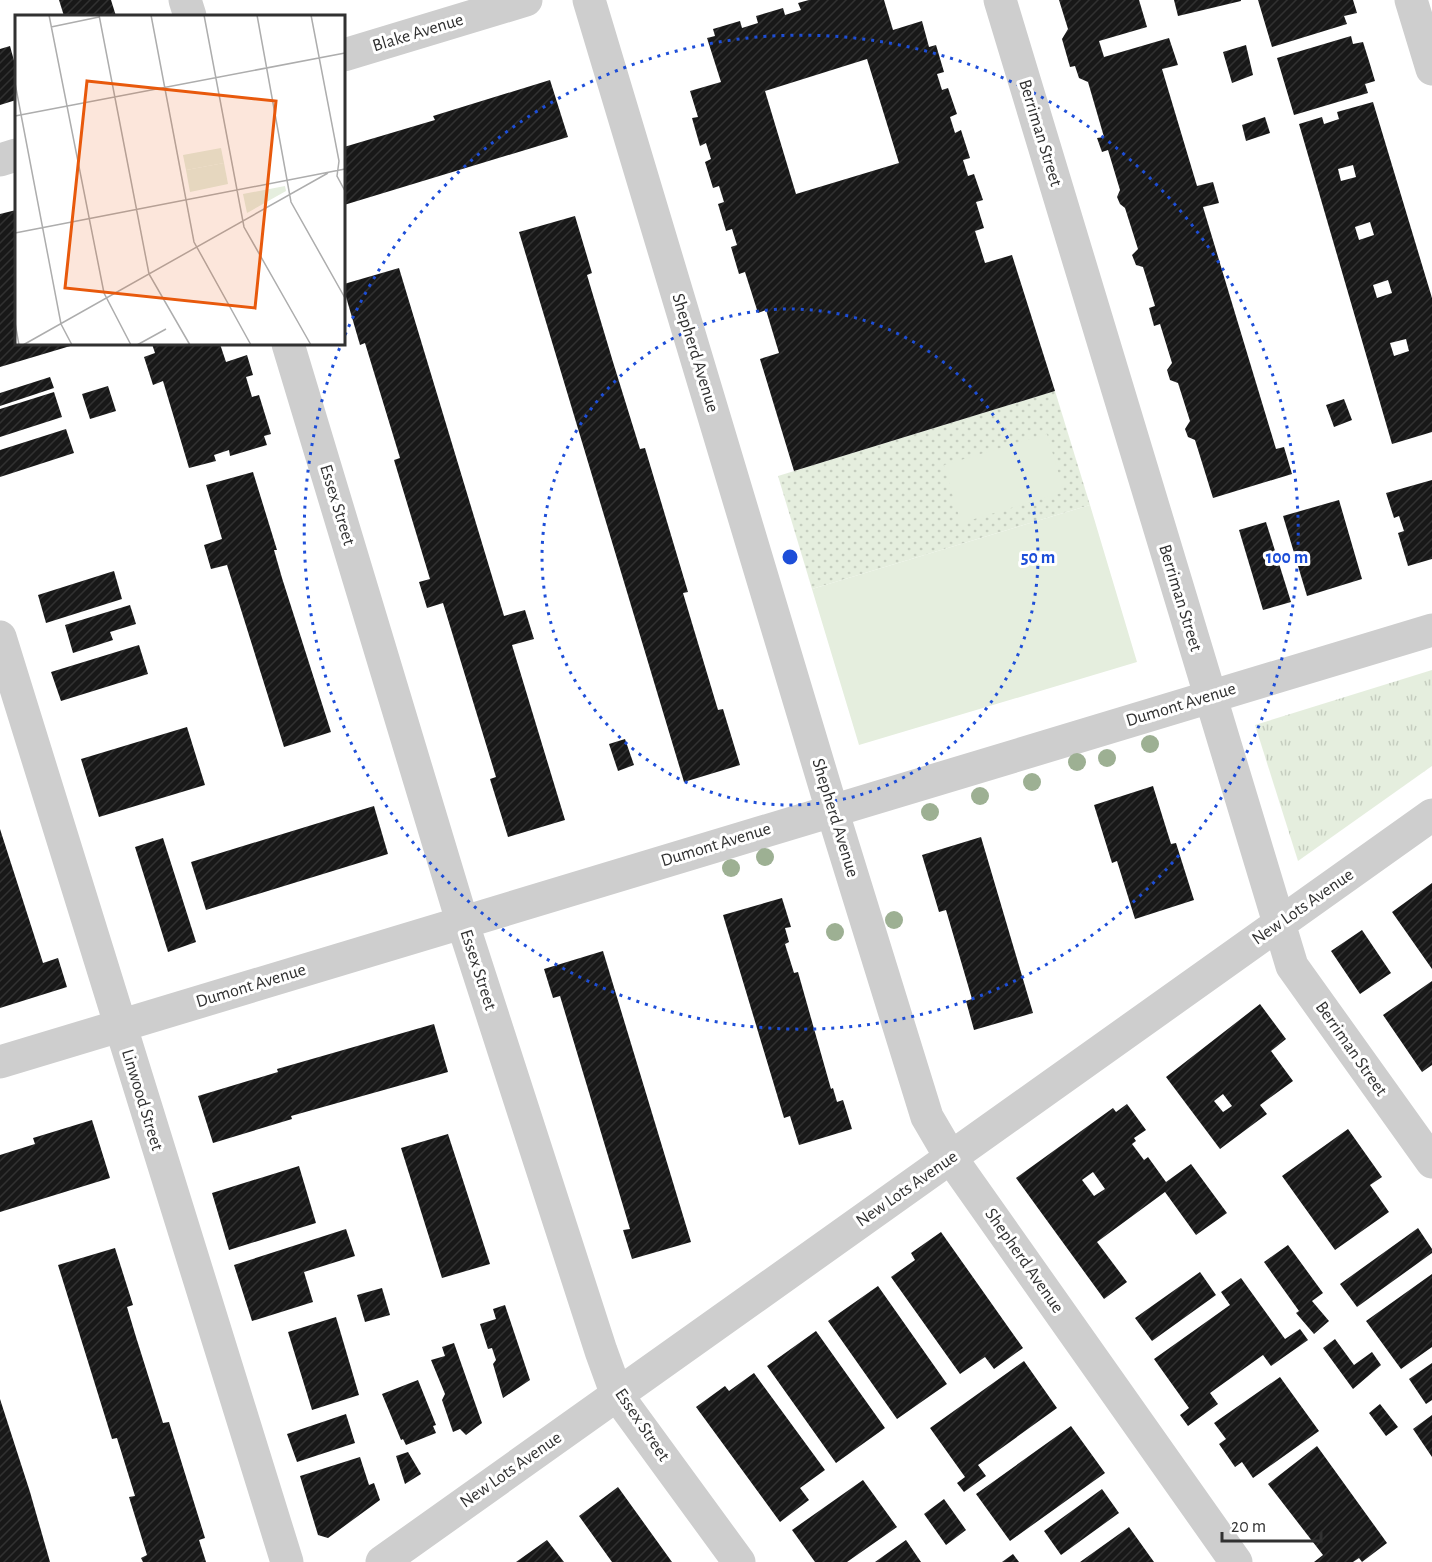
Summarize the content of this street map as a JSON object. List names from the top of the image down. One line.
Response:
{"streets":{"street":["Blake Avenue","Berriman Street","Shepherd Avenue","Essex Street","Dumont Avenue","New Lots Avenue","Linwood Street"]},"crossings":[["Berriman Street","Dumont Avenue"],["Berriman Street","New Lots Avenue"],["Shepherd Avenue","Dumont Avenue"],["Shepherd Avenue","New Lots Avenue"],["Essex Street","Dumont Avenue"],["Essex Street","New Lots Avenue"],["Dumont Avenue","Linwood Street"]],"scale_bar":"20 m","rings":["50 m","100 m"]}
